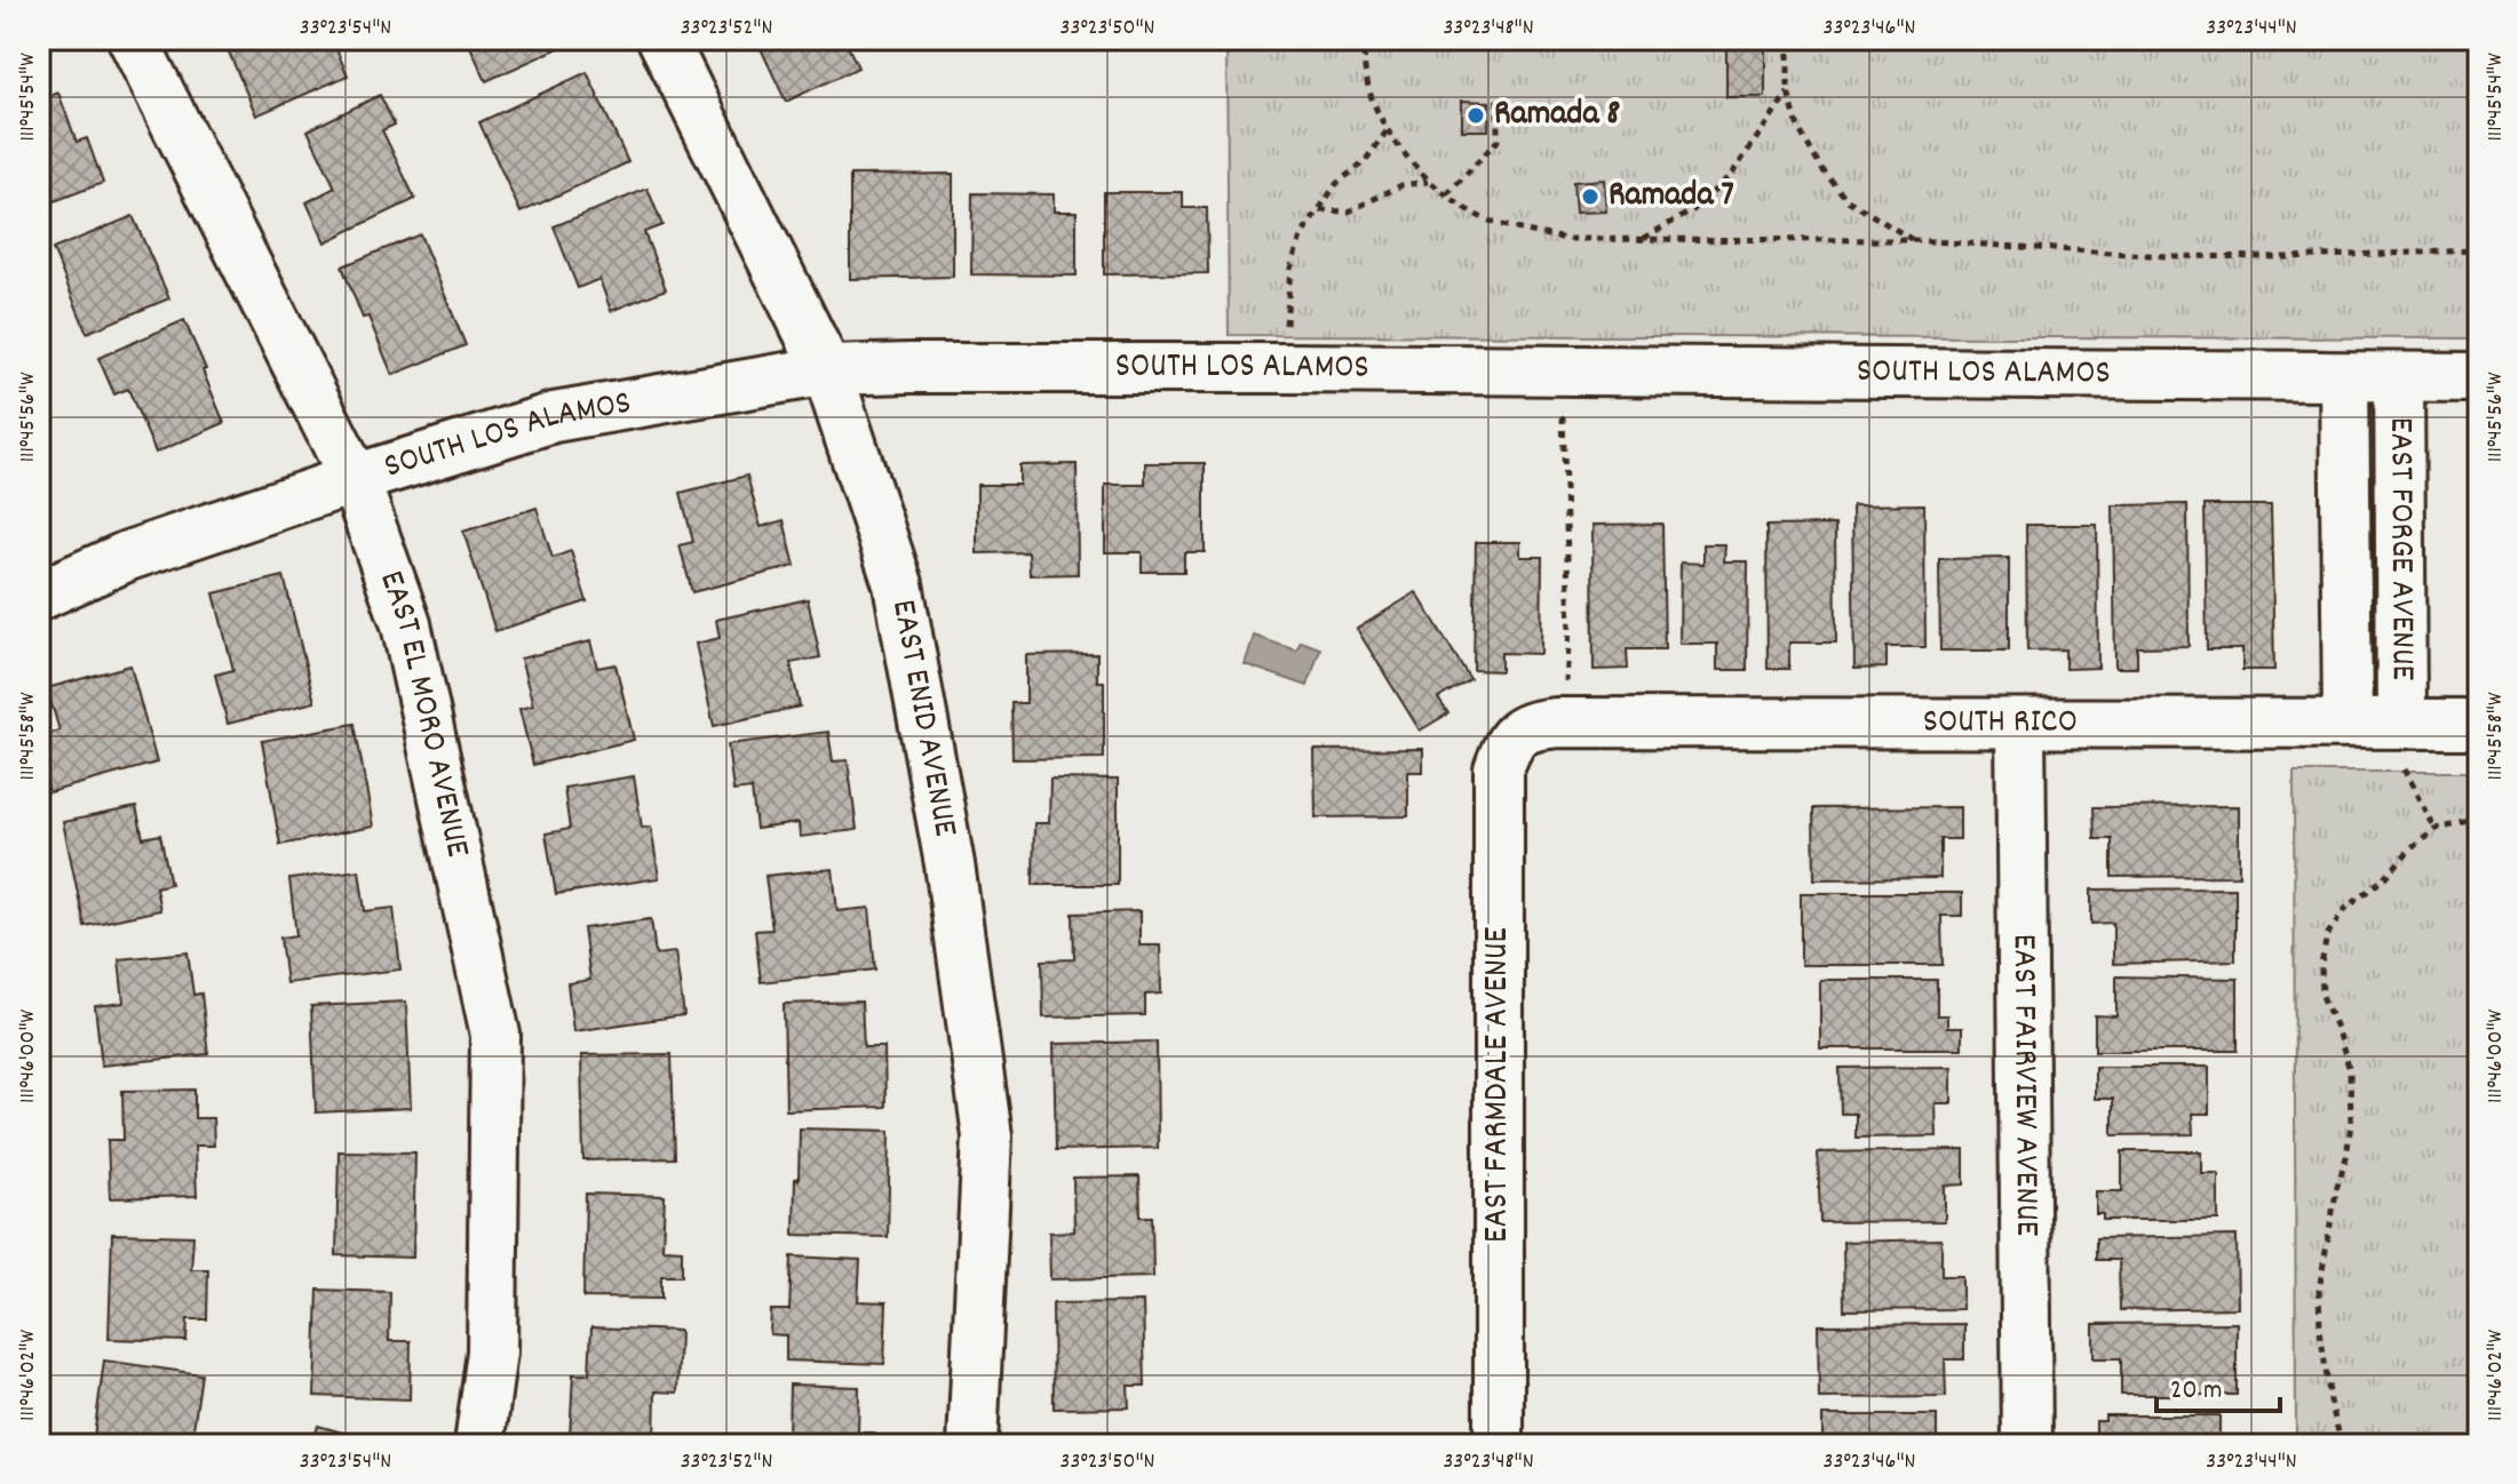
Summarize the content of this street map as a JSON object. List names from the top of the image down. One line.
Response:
{"streets":{"street":["SOUTH LOS ALAMOS","EAST FORGE AVENUE","EAST EL MORO AVENUE","EAST ENID AVENUE","SOUTH RICO","EAST FAIRVIEW AVENUE","EAST FARMDALE AVENUE"]},"crossings":[["SOUTH LOS ALAMOS","EAST FORGE AVENUE"],["SOUTH LOS ALAMOS","EAST EL MORO AVENUE"],["SOUTH LOS ALAMOS","EAST ENID AVENUE"],["EAST FORGE AVENUE","SOUTH RICO"],["SOUTH RICO","EAST FAIRVIEW AVENUE"],["SOUTH RICO","EAST FARMDALE AVENUE"]],"places":["Ramada 8","Ramada 7"],"scale_bar":"20 m","coordinates":["33°23'54\"N","33°23'52\"N","33°23'50\"N","33°23'48\"N","33°23'46\"N","33°23'44\"N","111°45'54\"W","111°45'56\"W","111°45'58\"W","111°46'00\"W","111°46'02\"W"]}
